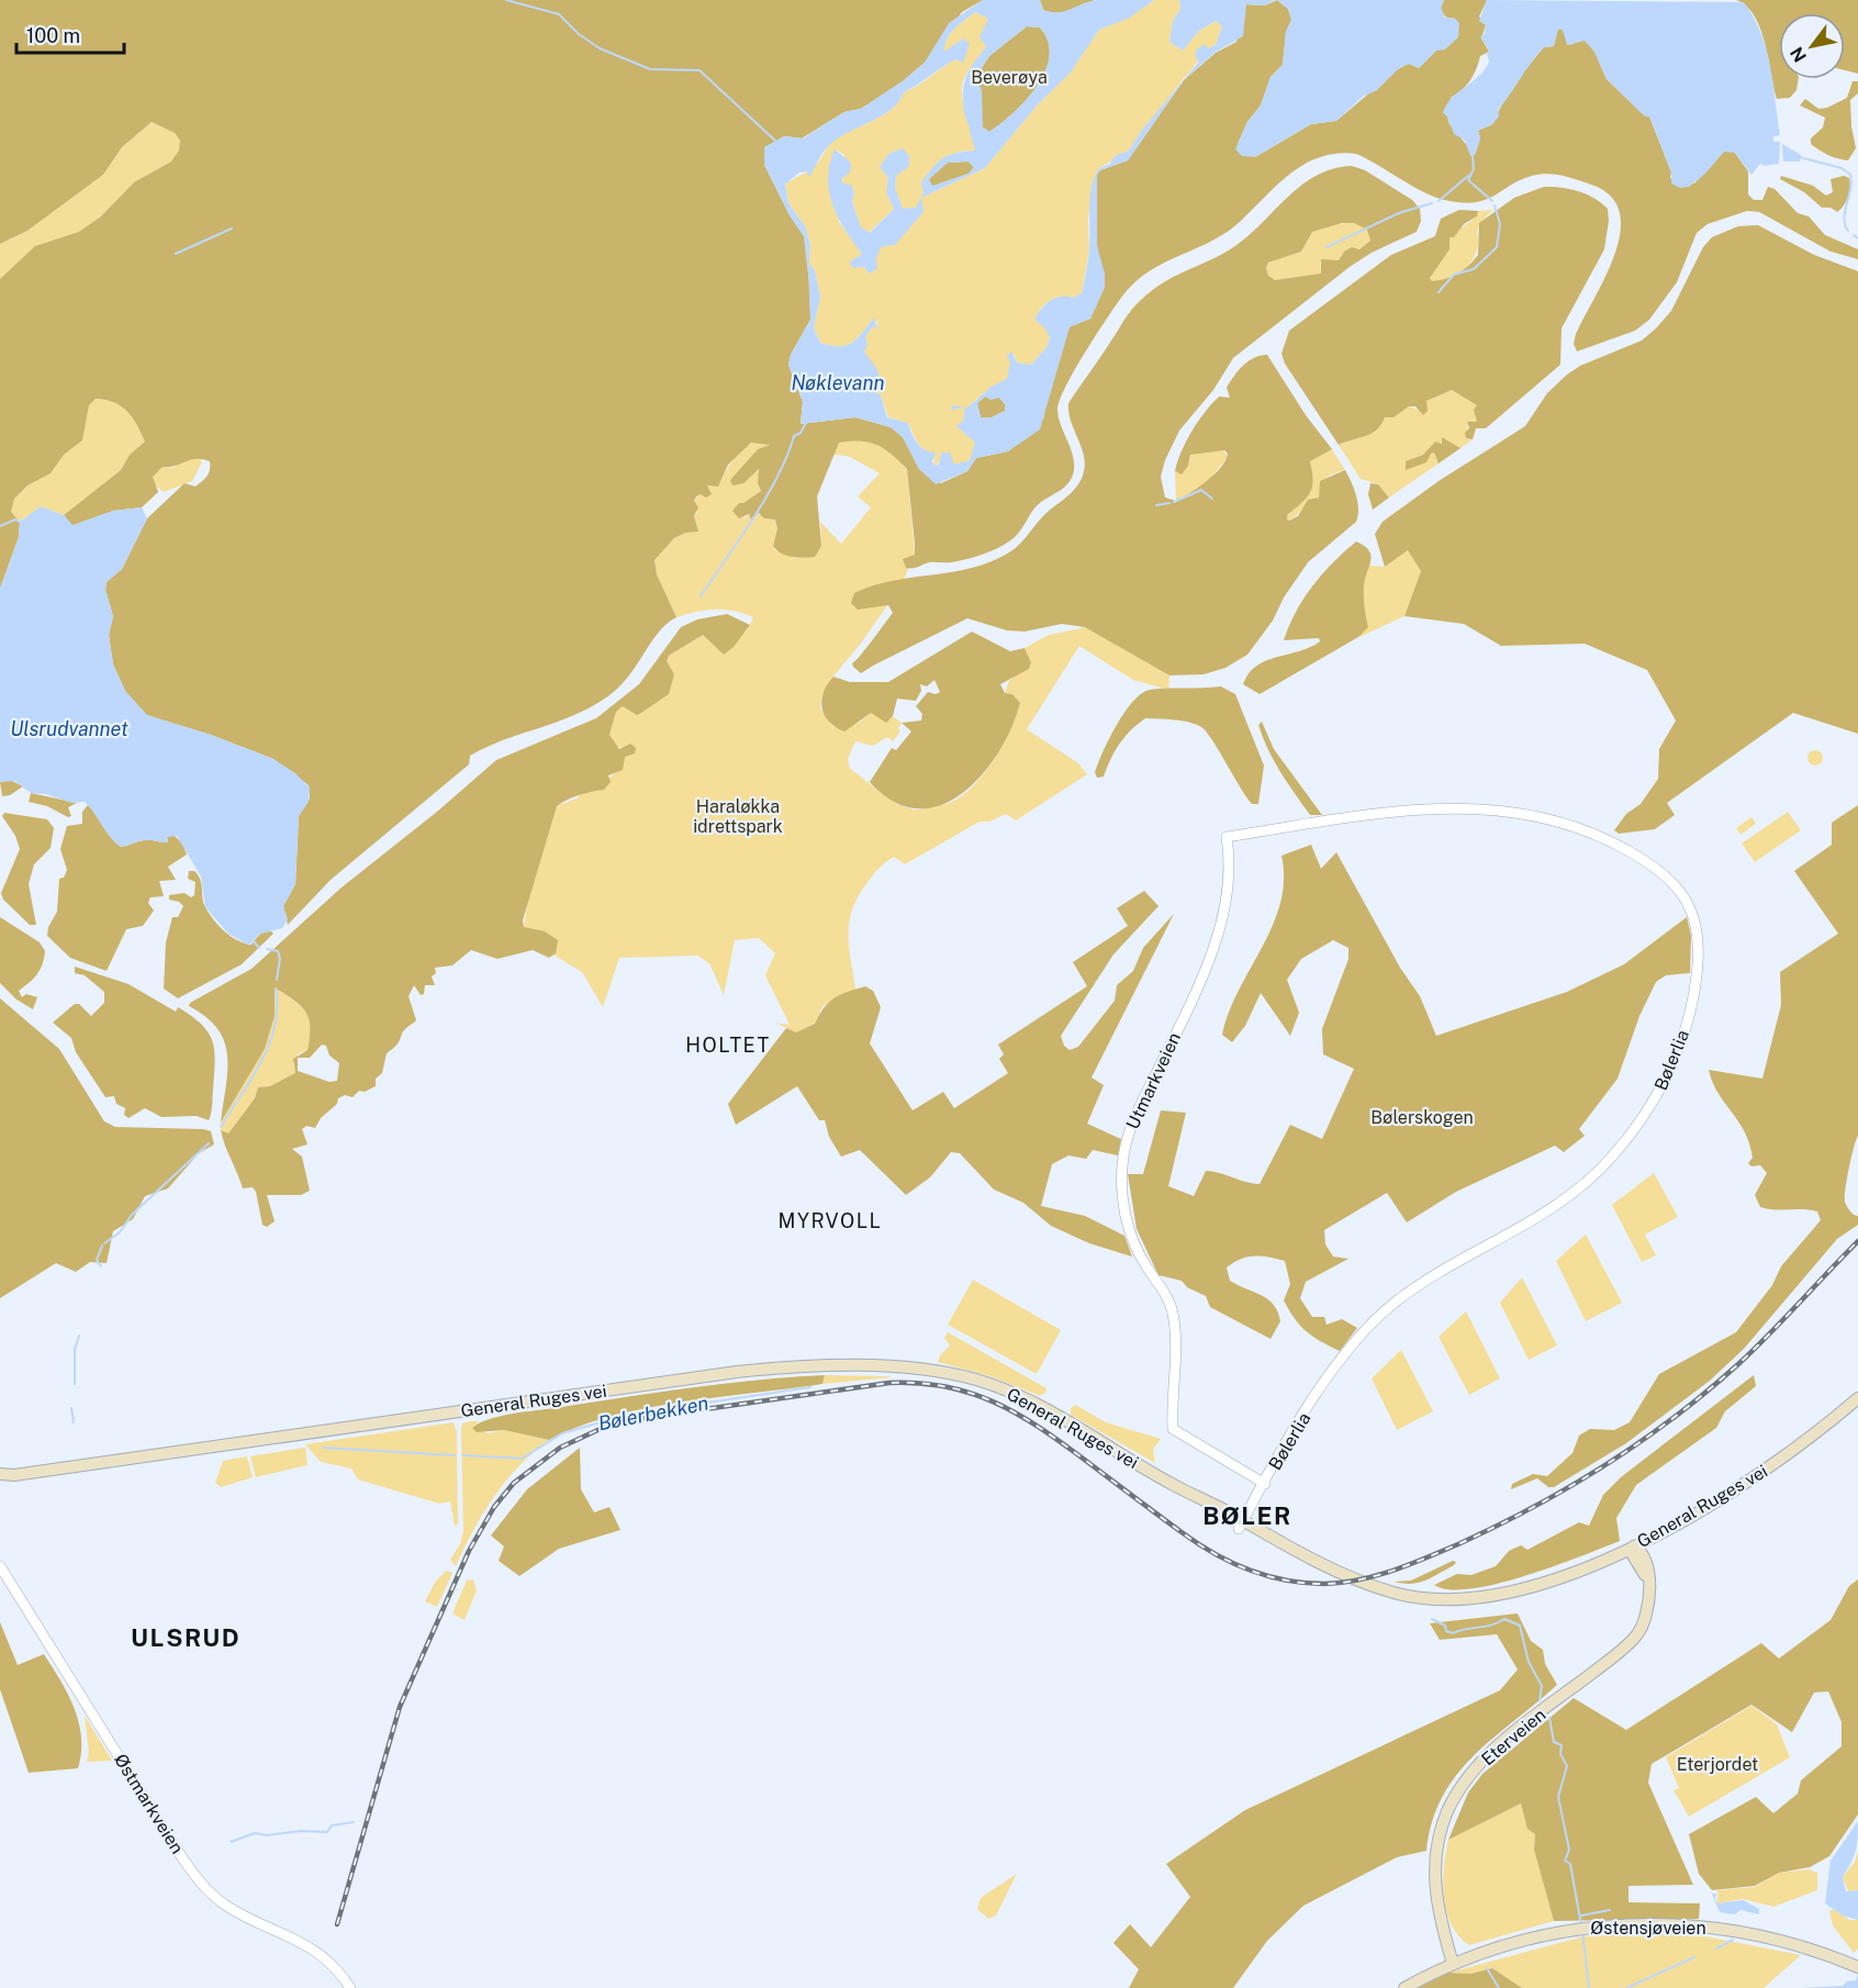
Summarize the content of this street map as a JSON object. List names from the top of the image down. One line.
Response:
{"streets":{"main road":["General Ruges vei","Eterveien","Østensjøveien"],"street":["Bølerlia","Utmarkveien","Østmarkveien"]},"crossings":[["Bølerlia","Utmarkveien"],["Bølerlia","General Ruges vei"],["General Ruges vei","Eterveien"],["Eterveien","Østensjøveien"]],"districts":["HOLTET","MYRVOLL","BØLER","ULSRUD"],"water":["Nøklevann","Ulsrudvannet","Bølerbekken"],"parks":["Beverøya","Haraløkka idrettspark","Bølerskogen","Eterjordet"],"scale_bar":"100 m","north":"bottom left"}
